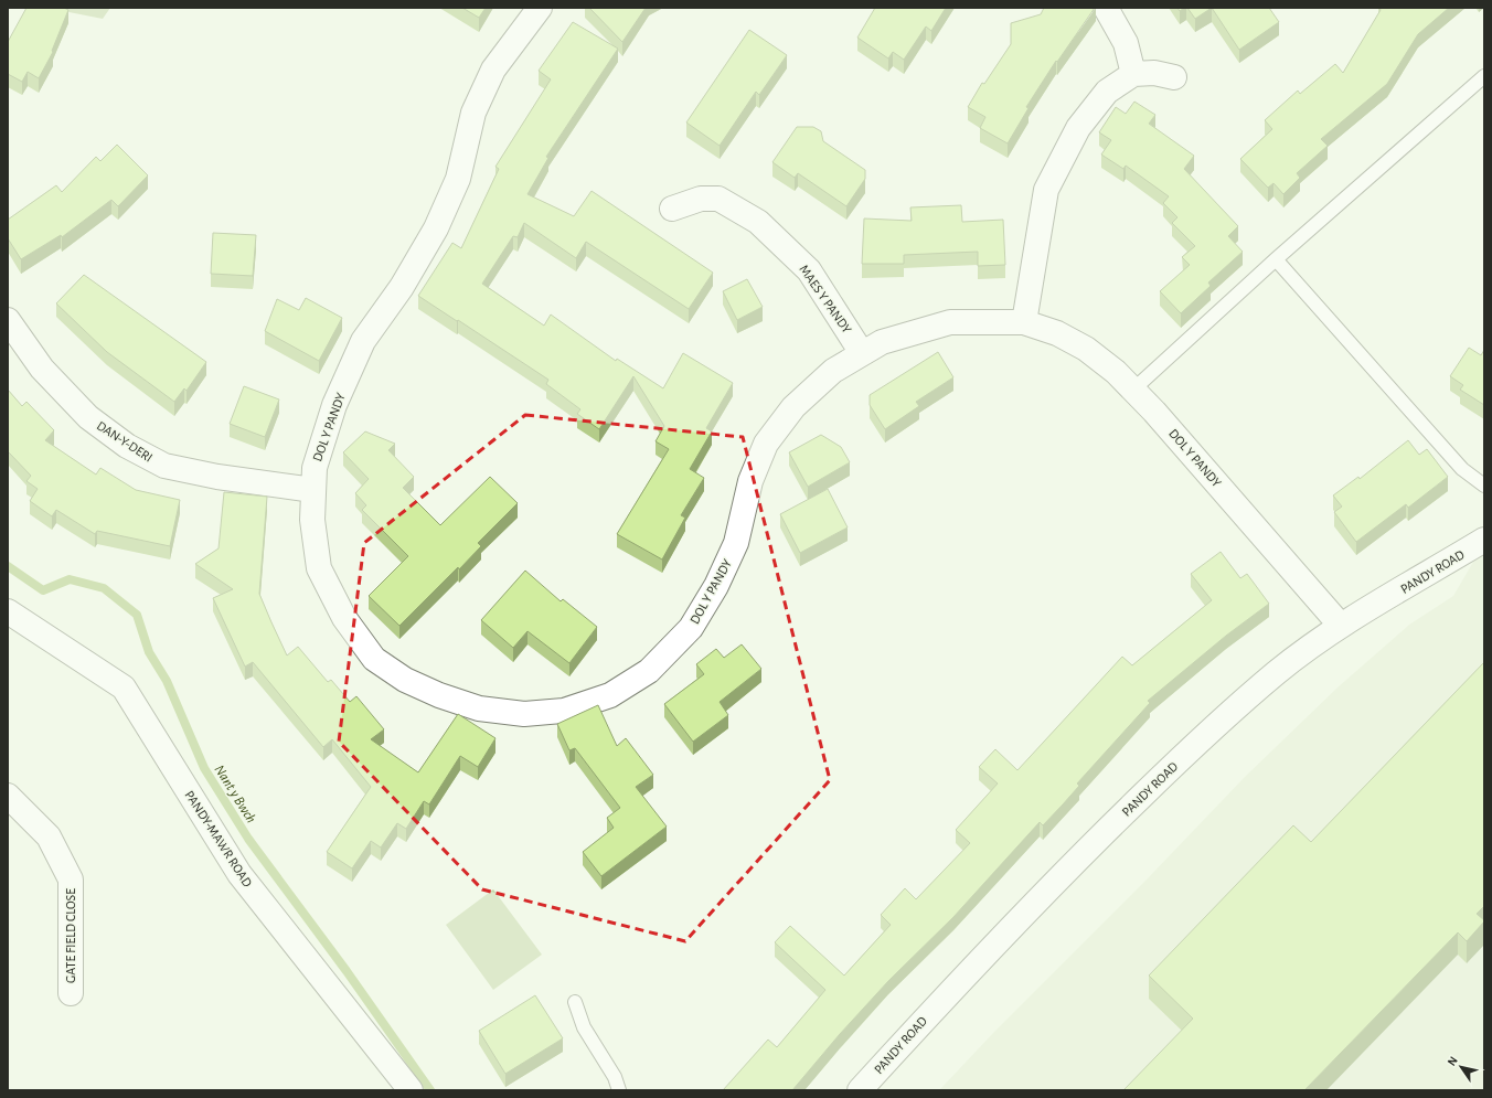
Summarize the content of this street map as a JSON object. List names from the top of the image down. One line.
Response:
{"streets":{"street":["MAES Y PANDY","DOL Y PANDY","DAN-Y-DERI","PANDY ROAD","PANDY-MAWR ROAD","GATE FIELD CLOSE"]},"crossings":[["MAES Y PANDY","DOL Y PANDY"],["DOL Y PANDY","DAN-Y-DERI"],["DOL Y PANDY","PANDY ROAD"]],"water":["Nant y Bwch"],"north":"top left"}
